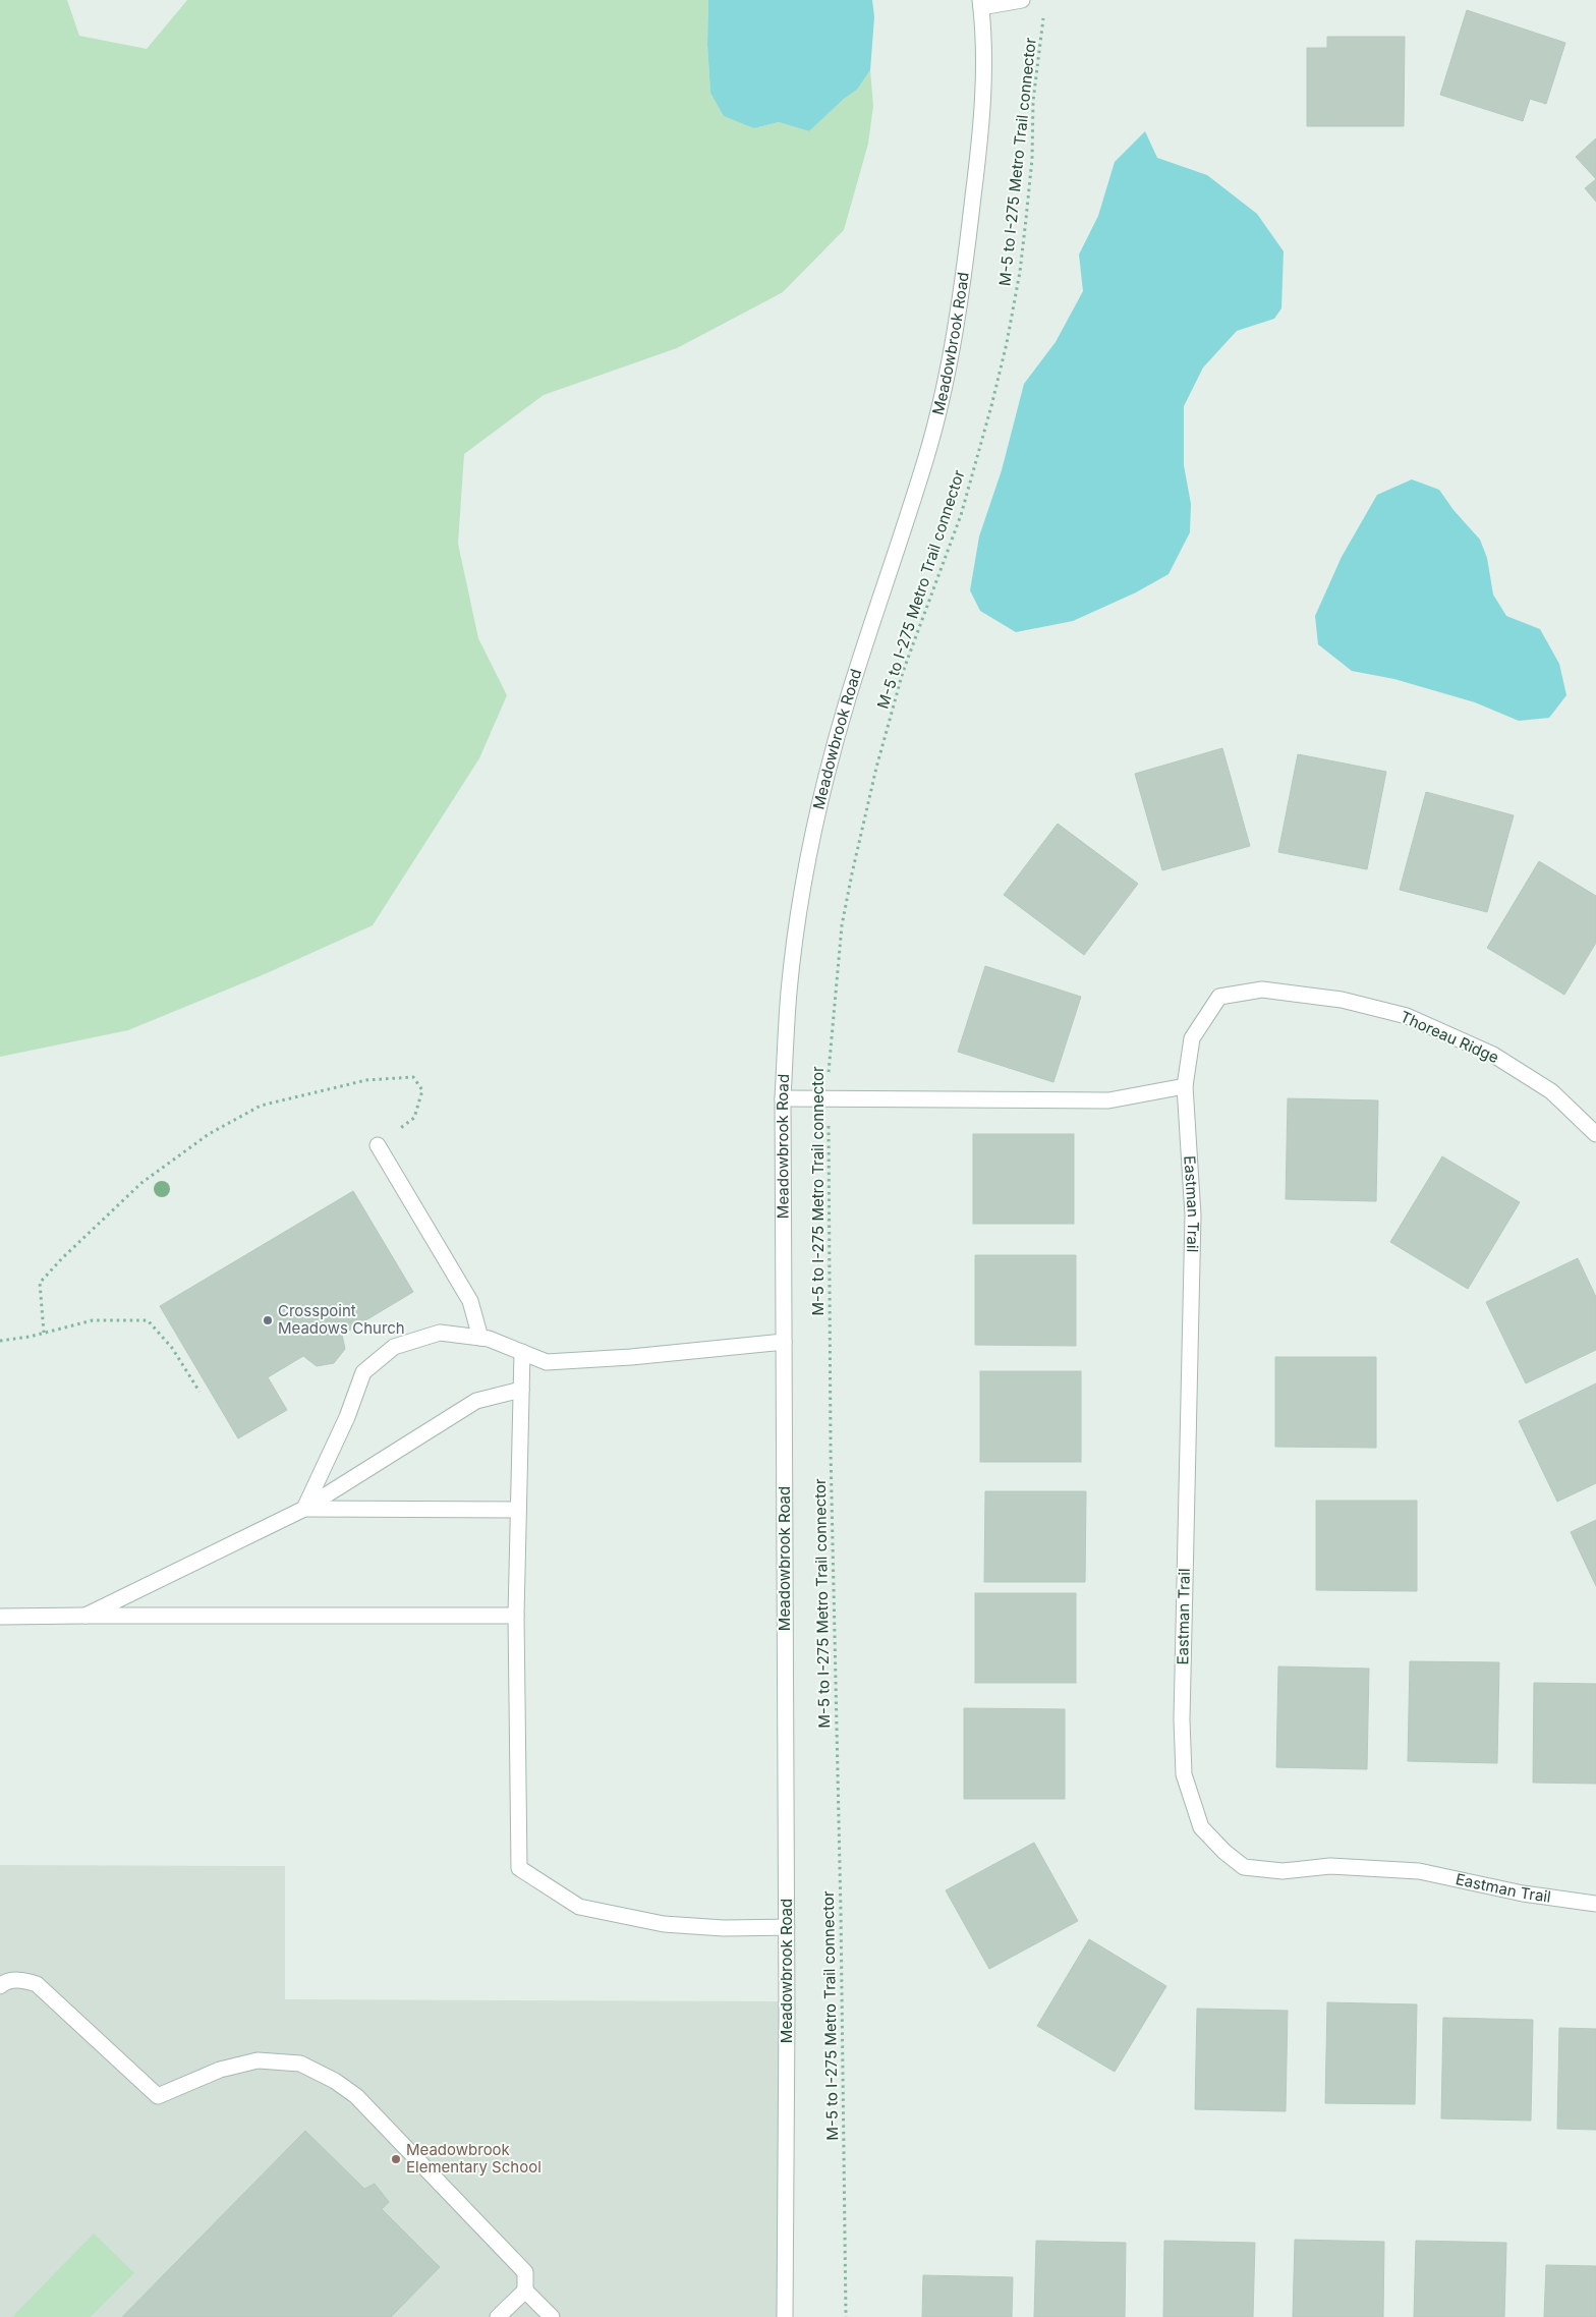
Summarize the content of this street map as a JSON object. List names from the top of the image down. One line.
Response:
{"streets":{"street":["Meadowbrook Road","Thoreau Ridge","Eastman Trail"],"path":["M-5 to I-275 Metro Trail connector"]},"crossings":[["Thoreau Ridge","Eastman Trail"]],"places":["Crosspoint Meadows Church","Meadowbrook Elementary School"]}
